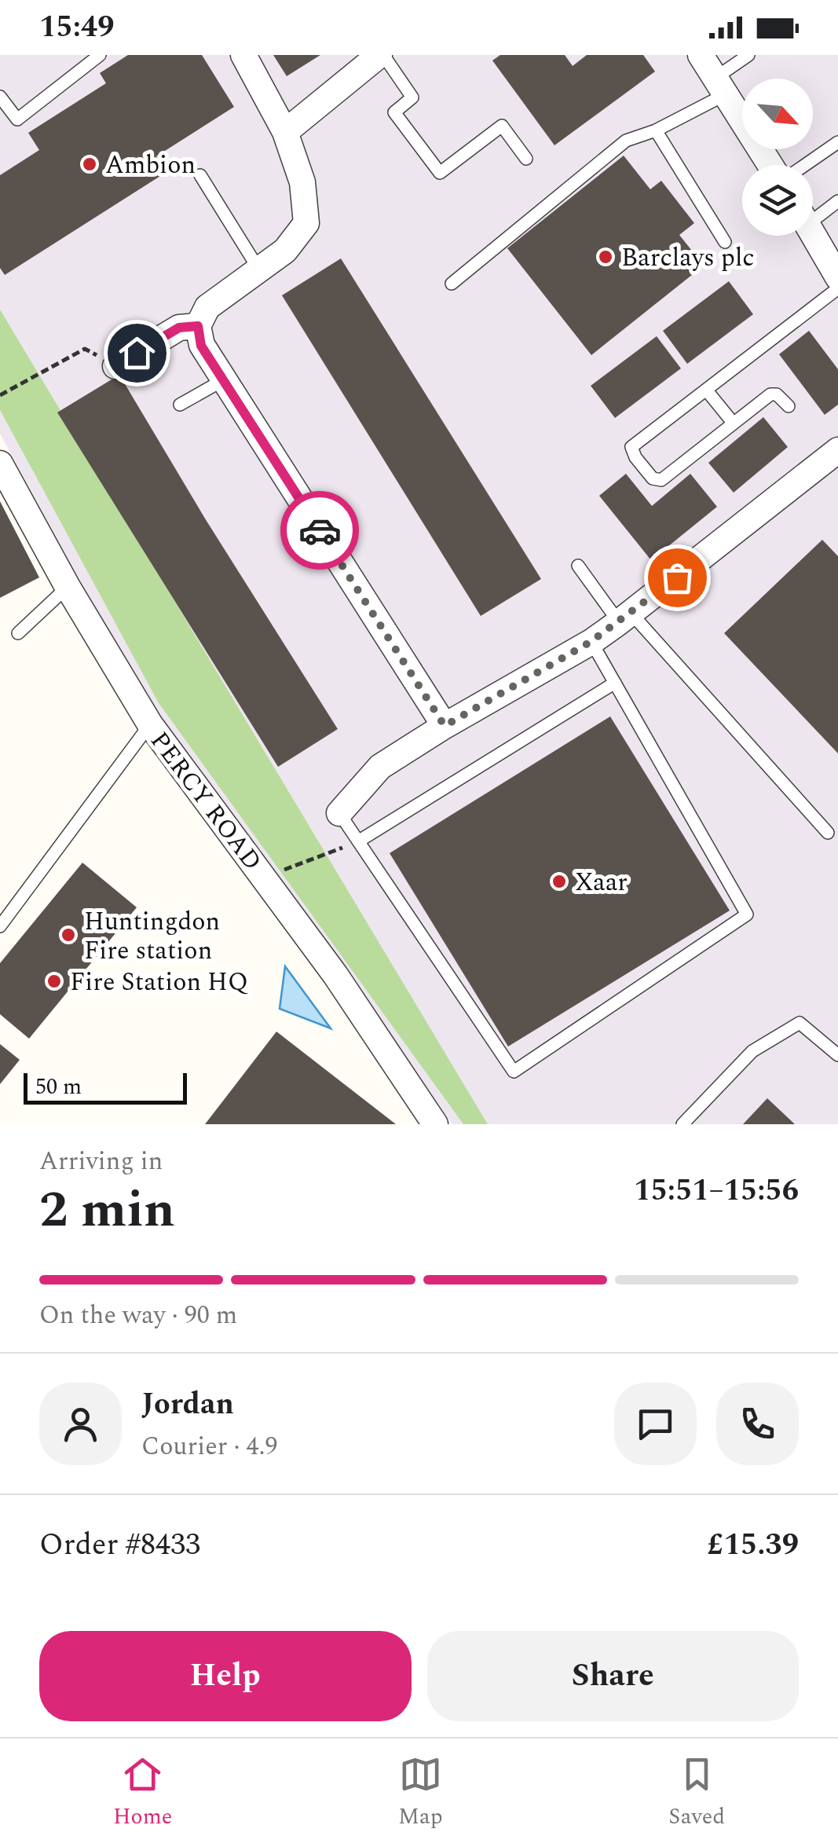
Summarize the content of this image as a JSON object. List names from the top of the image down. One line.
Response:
{"streets":{"street":["PERCY ROAD"]},"places":["Ambion","Barclays plc","Xaar","Huntingdon Fire station","Fire Station HQ"],"scale_bar":"50 m","north":"bottom right","page":{"status":"15:49","scale":"50 m","heading":["2 min","Arriving in","15:51–15:56"],"panel":["Jordan","Courier · 4.9","Order #8433","£15.39"],"bar":"On the way · 90 m","buttons":["Help","Share"],"tabs":["Home","Map","Saved"]}}
